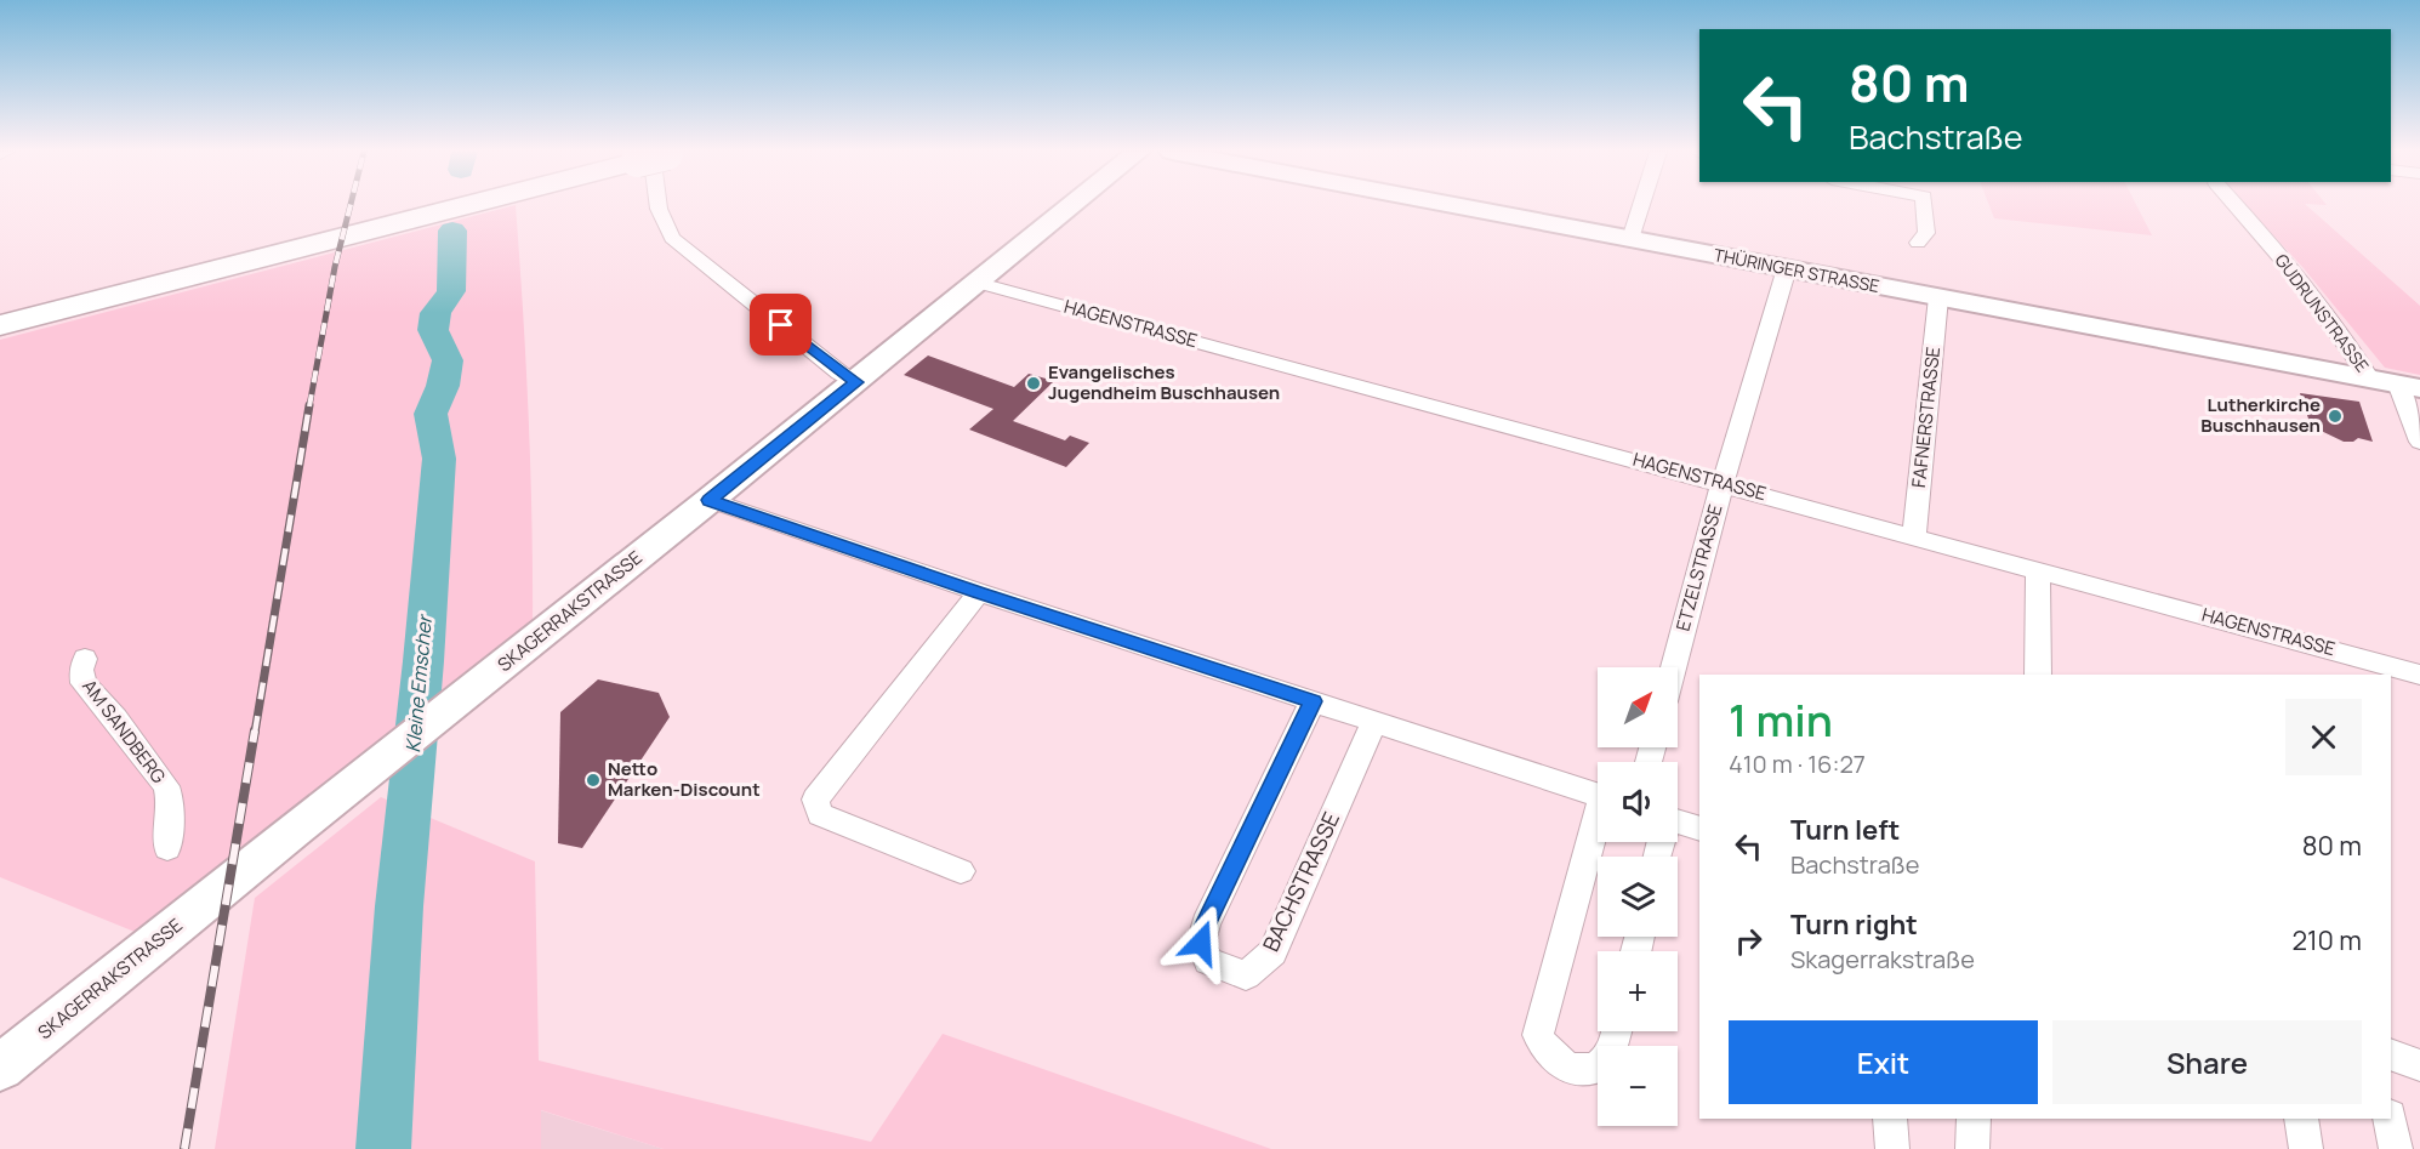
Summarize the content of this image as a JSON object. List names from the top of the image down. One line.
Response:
{"streets":{"street":["THÜRINGER STRASSE","GUDRUNSTRASSE","HAGENSTRASSE","FAFNERSTRASSE","ETZELSTRASSE","SKAGERRAKSTRASSE","AM SANDBERG","BACHSTRASSE"]},"crossings":[["THÜRINGER STRASSE","GUDRUNSTRASSE"],["THÜRINGER STRASSE","FAFNERSTRASSE"],["THÜRINGER STRASSE","ETZELSTRASSE"],["HAGENSTRASSE","FAFNERSTRASSE"],["HAGENSTRASSE","ETZELSTRASSE"],["HAGENSTRASSE","SKAGERRAKSTRASSE"]],"water":["Kleine Emscher"],"places":["Evangelisches Jugendheim Buschhausen","Lutherkirche Buschhausen","Netto Marken-Discount"],"north":"top right","page":{"turn":["80 m","Bachstraße"],"map_buttons":["+","−"],"heading":["1 min","410 m · 16:27"],"list":[{"name":"Turn left","note":"Bachstraße","value":"80 m"},{"name":"Turn right","note":"Skagerrakstraße","value":"210 m"}],"buttons":["Exit","Share"]}}
